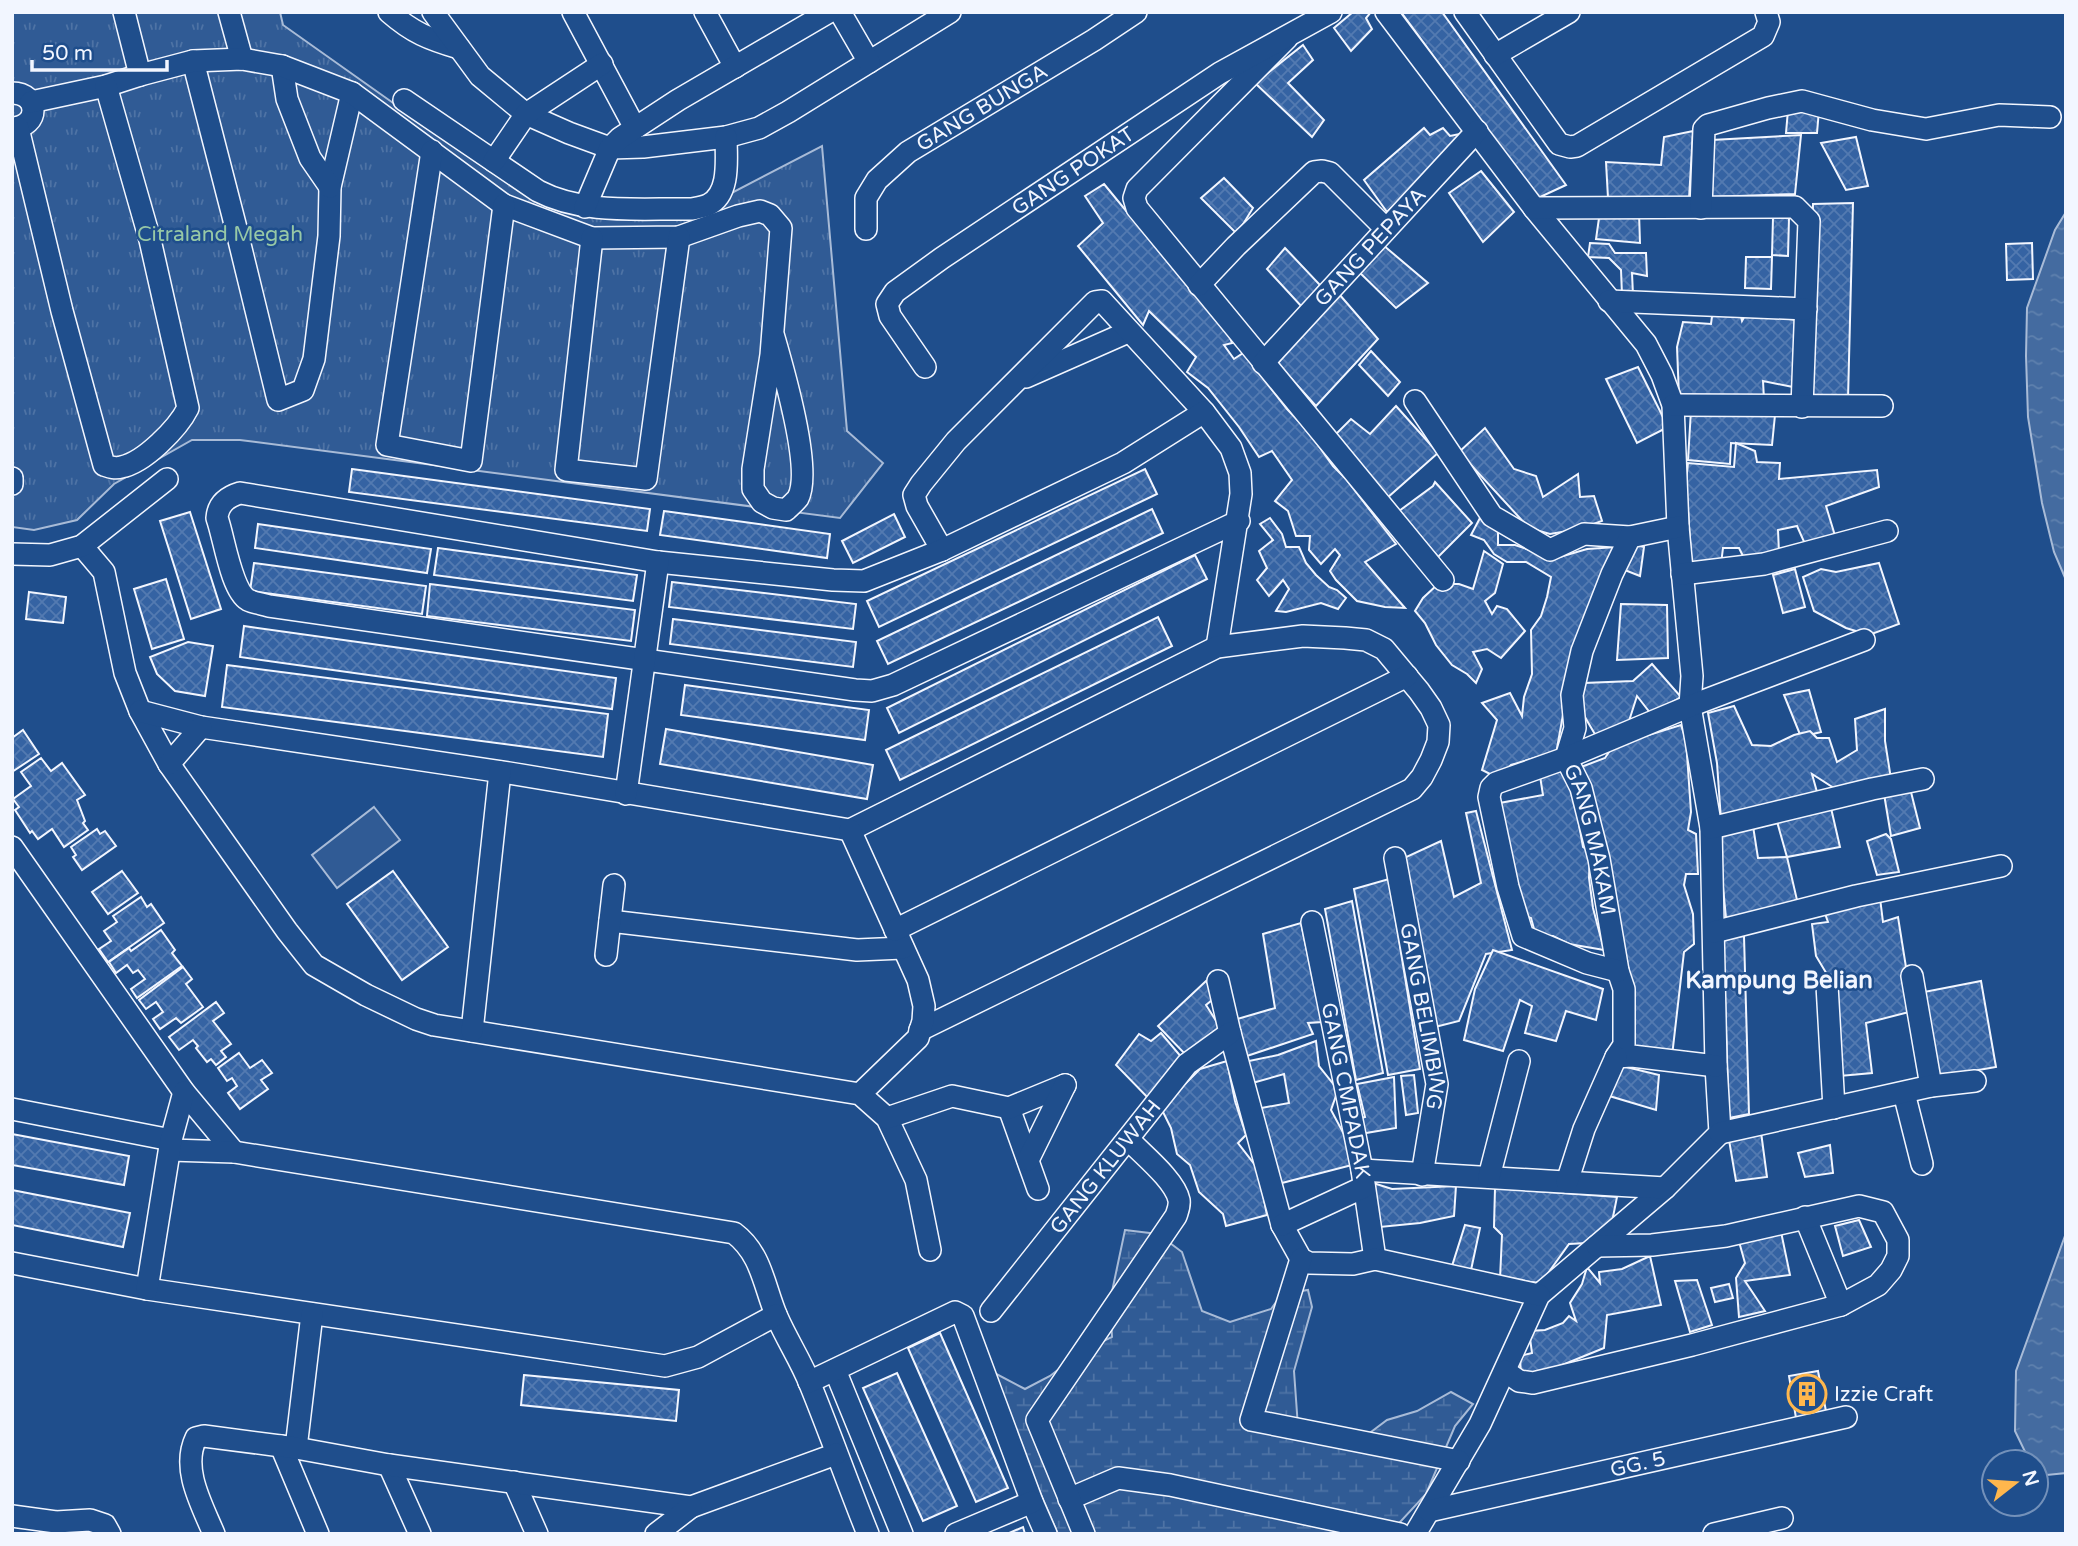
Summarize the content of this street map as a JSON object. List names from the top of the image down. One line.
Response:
{"streets":{"street":["GANG BUNGA","GANG POKAT","GANG PEPAYA","GANG MAKAM","GANG BELIMBING","GANG CMPADAK","GANG KLUWAH","GG. 5"]},"districts":["Kampung Belian"],"parks":["Citraland Megah"],"places":{"building":["Izzie Craft"]},"scale_bar":"50 m","north":"right"}
